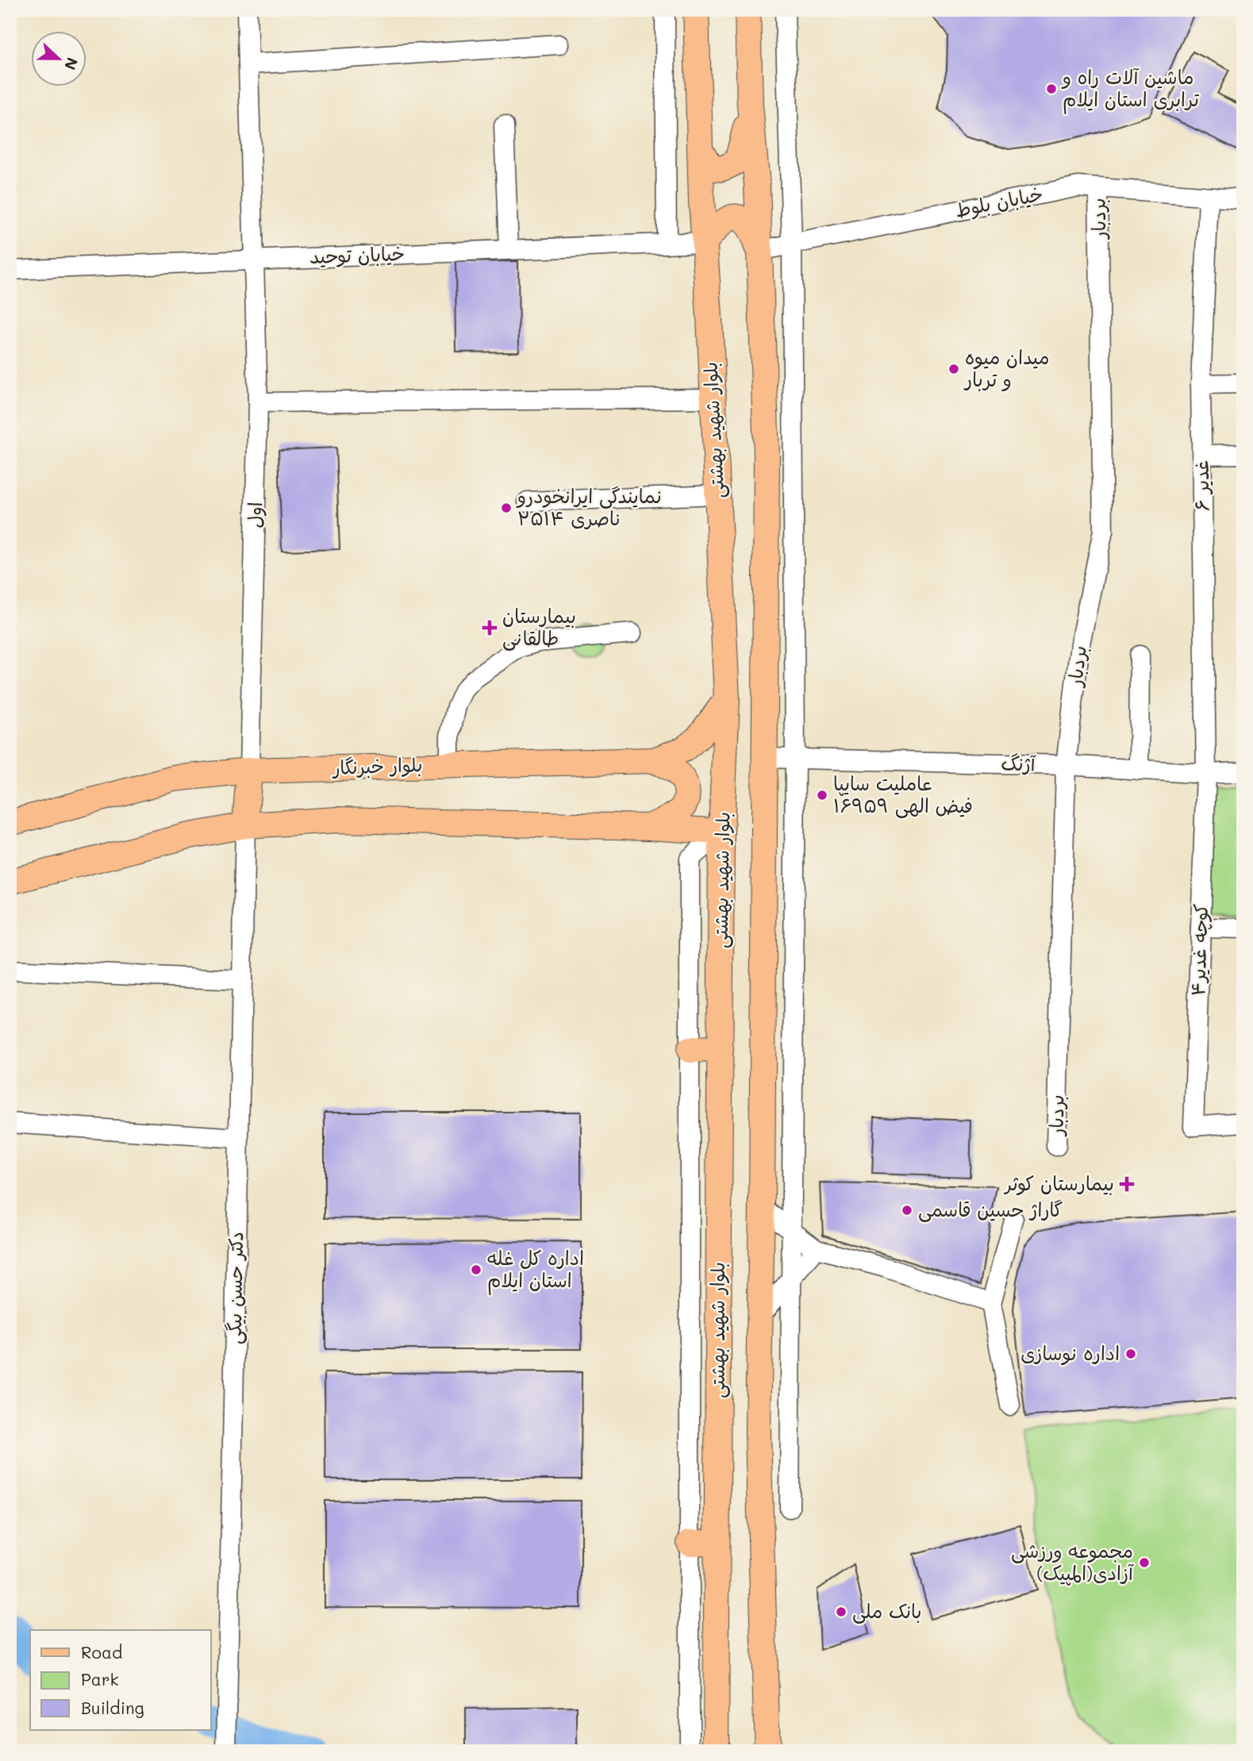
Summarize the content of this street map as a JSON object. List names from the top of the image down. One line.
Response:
{"streets":{"main road":["بلوار شهید بهشتی","بلوار خبرنگار"],"street":["خیابان بلوط","بردبار","خیابان توحید","غدیر ۶","اول","آژنگ","کوچه غدیر۴","دکتر حسن بیگی"]},"crossings":[["خیابان بلوط","بردبار"],["خیابان بلوط","بلوار شهید بهشتی"],["خیابان بلوط","غدیر ۶"],["بردبار","آژنگ"],["خیابان توحید","بلوار شهید بهشتی"],["خیابان توحید","اول"],["بلوار شهید بهشتی","آژنگ"],["بلوار شهید بهشتی","بلوار خبرنگار"],["غدیر ۶","آژنگ"],["غدیر ۶","کوچه غدیر۴"],["اول","بلوار خبرنگار"],["آژنگ","کوچه غدیر۴"]],"places":{"other":["ماشین آلات راه و ترابری استان ایلام","میدان میوه و تربار","نمایندگی ایرانخودرو ناصری ۲۵۱۴","عاملیت سایپا ۱۶۹۵۹ فیض الهی","گاراژ حسین قاسمی","اداره کل غله استان ایلام","اداره نوسازی","مجموعه ورزشی آزادی(المپیک)","بانک ملی"],"health":["بیمارستان طالقانی","بیمارستان کوثر"]},"legend":["Road","Park","Building"],"north":"right"}
